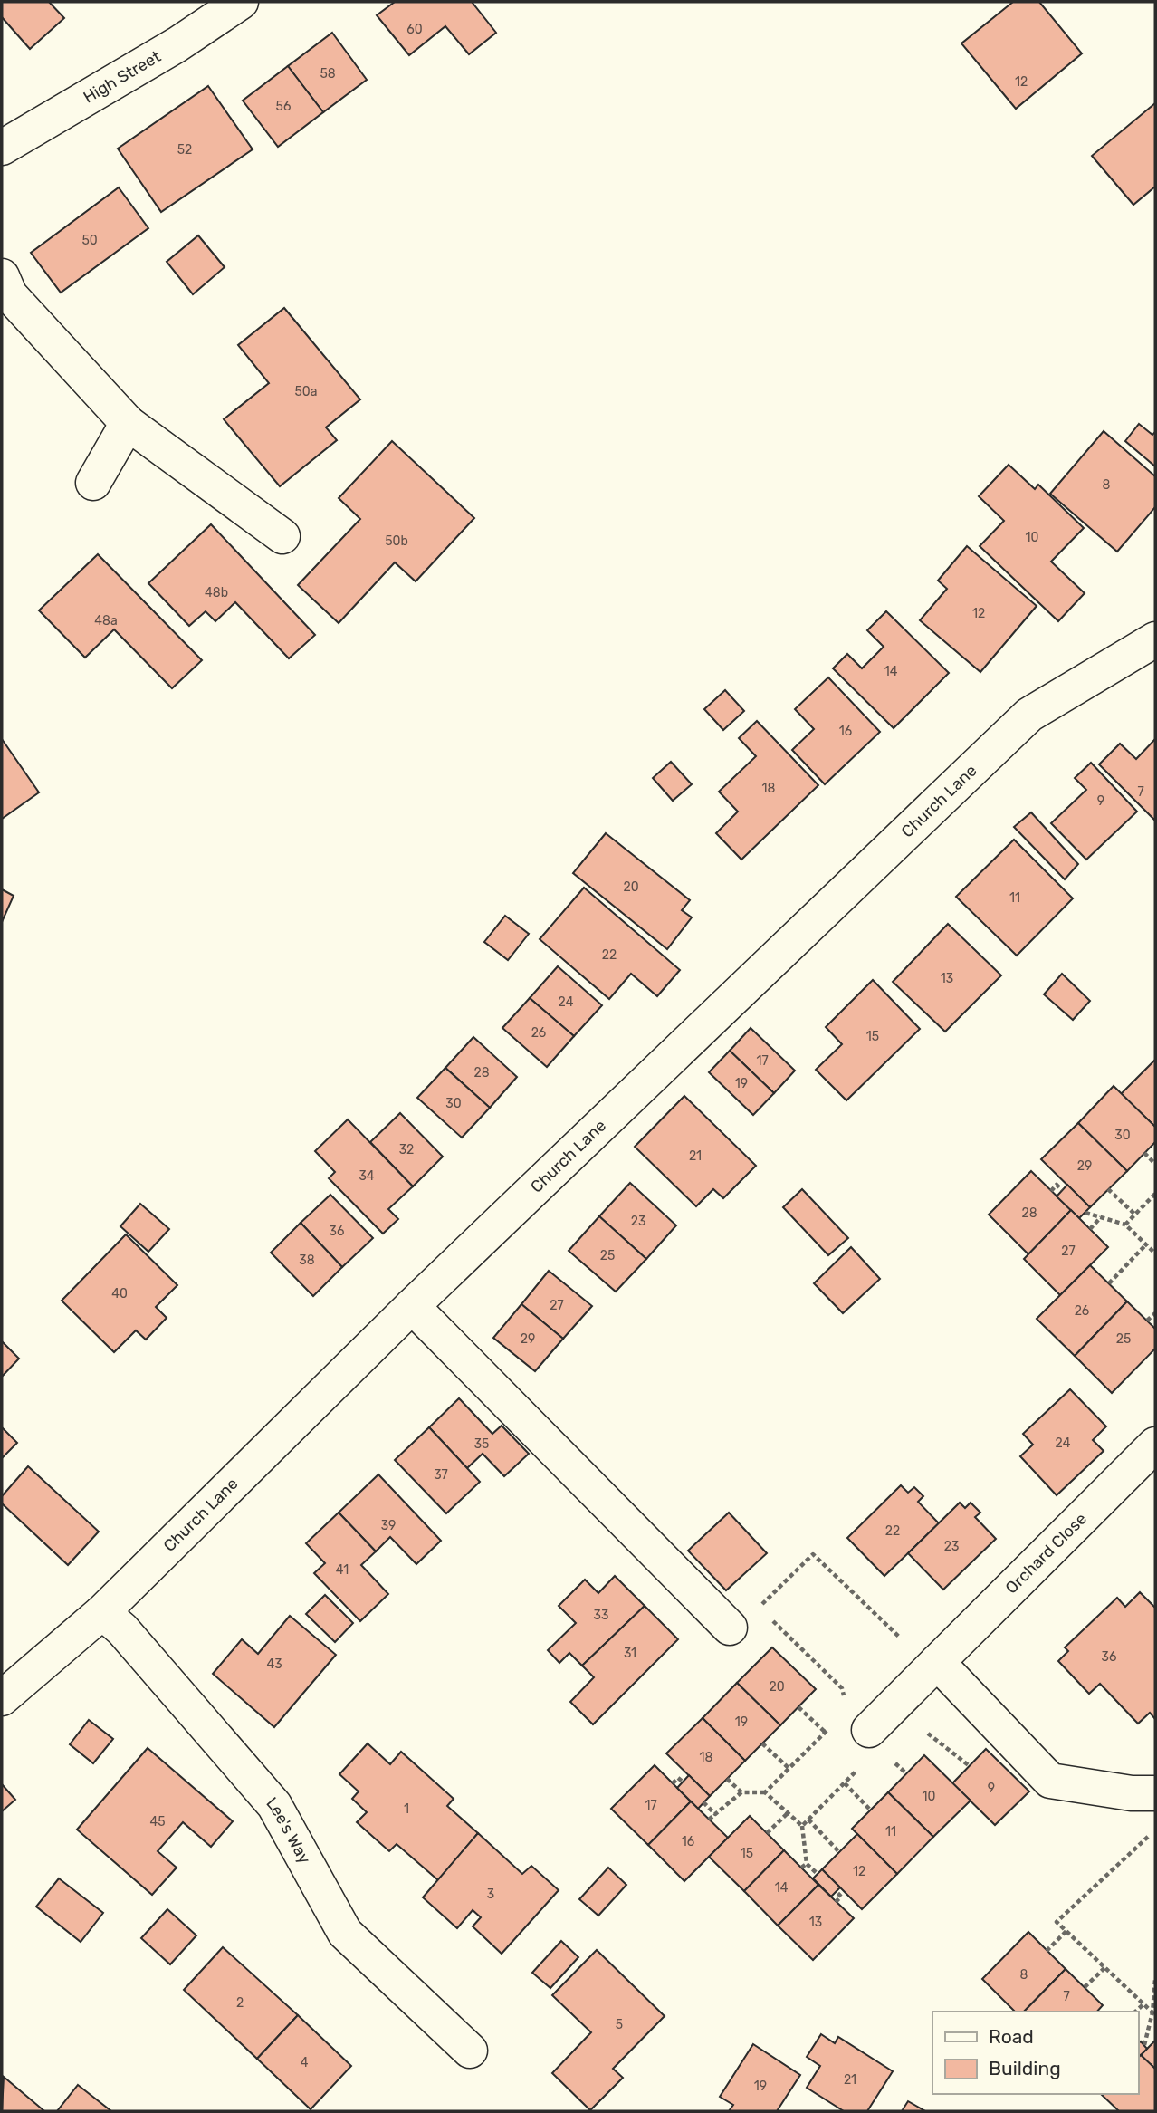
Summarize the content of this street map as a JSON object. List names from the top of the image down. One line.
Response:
{"streets":{"street":["High Street","Church Lane","Orchard Close","Lee's Way"]},"crossings":[["Church Lane","Lee's Way"]],"house_numbers":["60","58","12","56","52","50","50a","8","10","50b","48b","12","48a","14","16","18","7","9","20","11","22","13","24","26","15","17","28","19","30","30","32","21","29","34","28","23","36","27","25","38","40","27","26","29","25","24","35","37","39","22","23","41","33","31","36","43","20","19","18","9","10","17","1","45","11","16","15","12","14","3","13","8","7","2","5","4","21","19"],"legend":["Road","Building"]}
